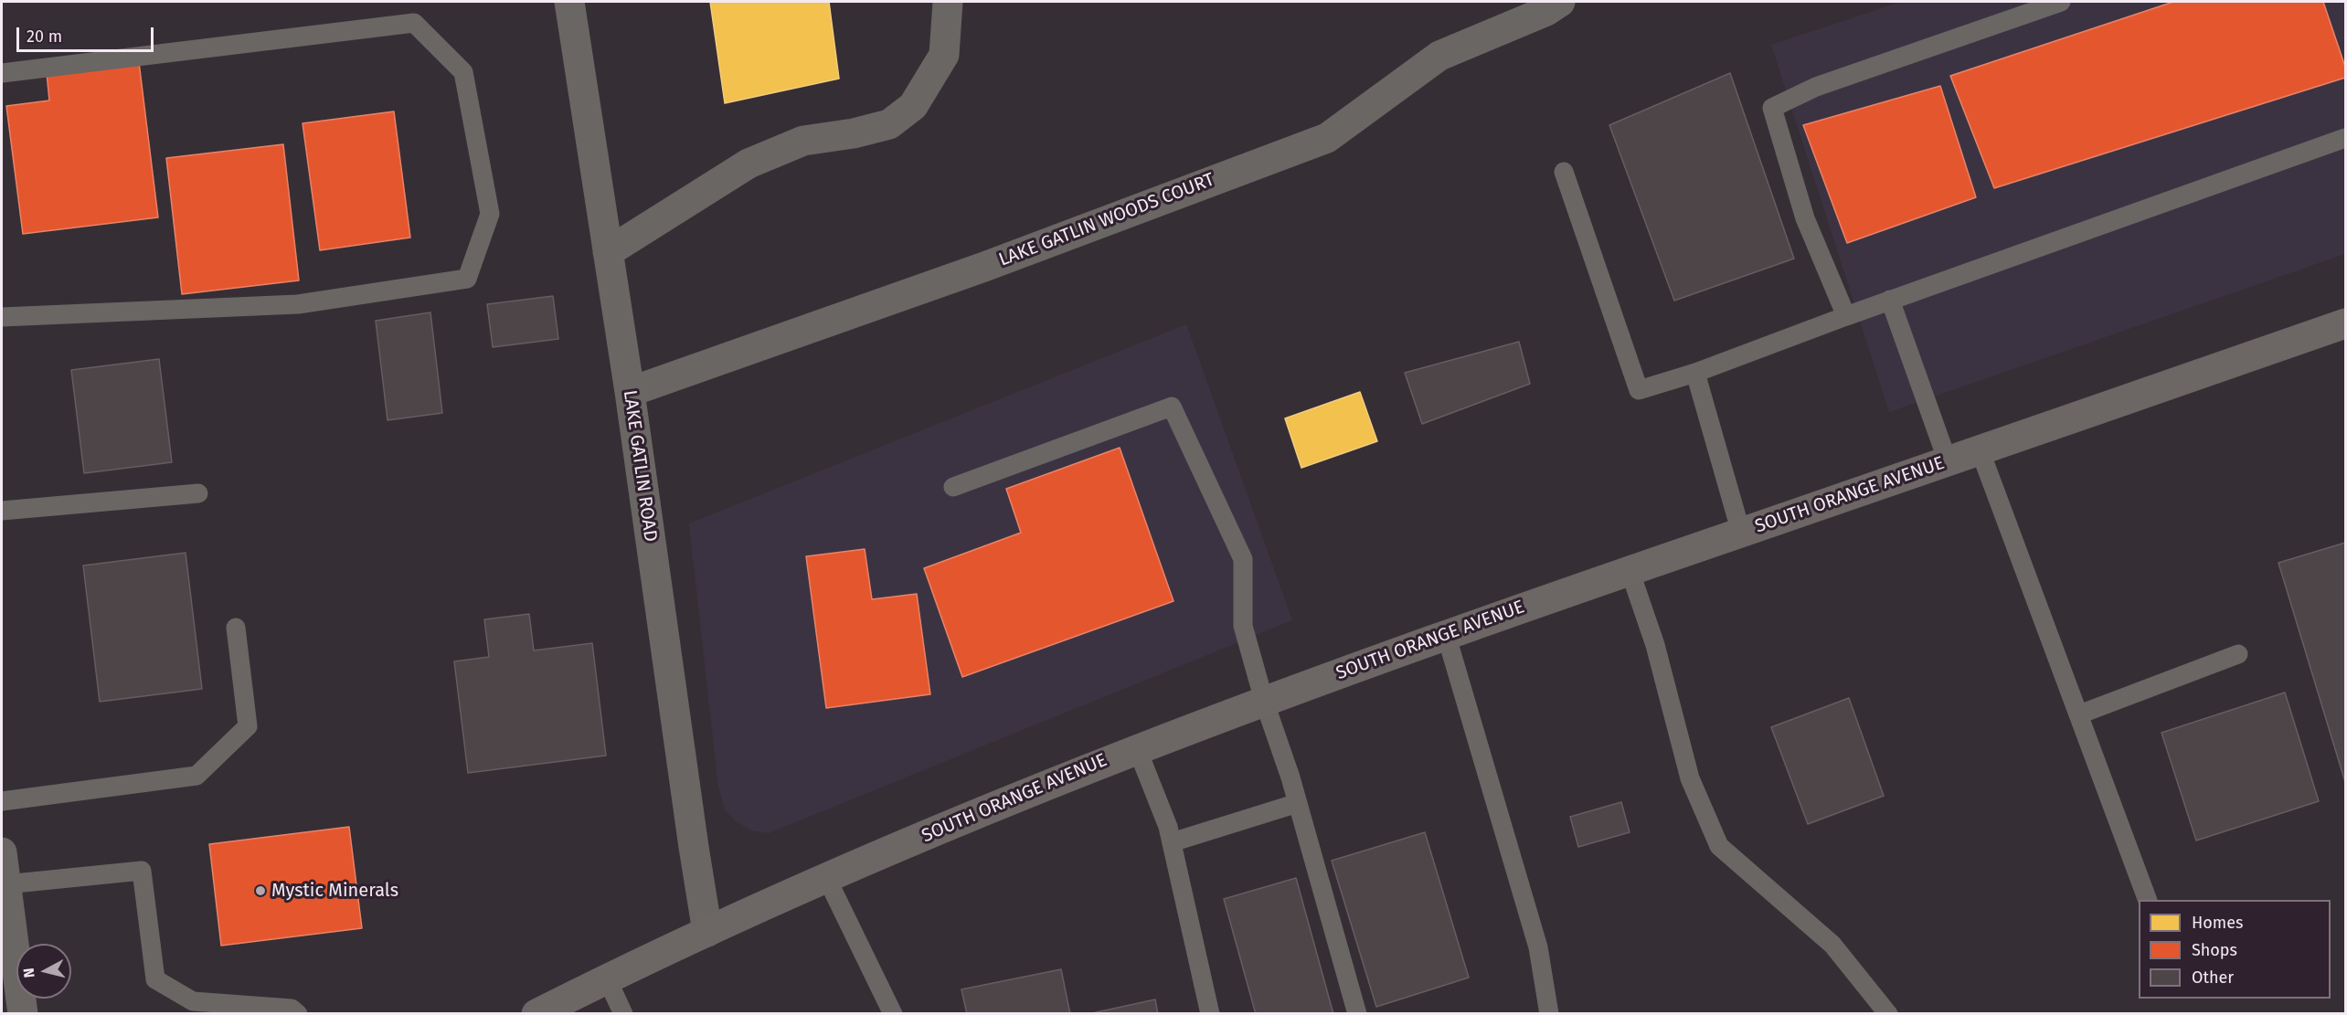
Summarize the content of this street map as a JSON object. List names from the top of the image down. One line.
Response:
{"streets":{"main road":["SOUTH ORANGE AVENUE"],"street":["LAKE GATLIN WOODS COURT","LAKE GATLIN ROAD"]},"crossings":[["LAKE GATLIN WOODS COURT","LAKE GATLIN ROAD"],["LAKE GATLIN ROAD","SOUTH ORANGE AVENUE"]],"places":["Mystic Minerals"],"legend":["Homes","Shops","Other"],"scale_bar":"20 m","north":"left"}
